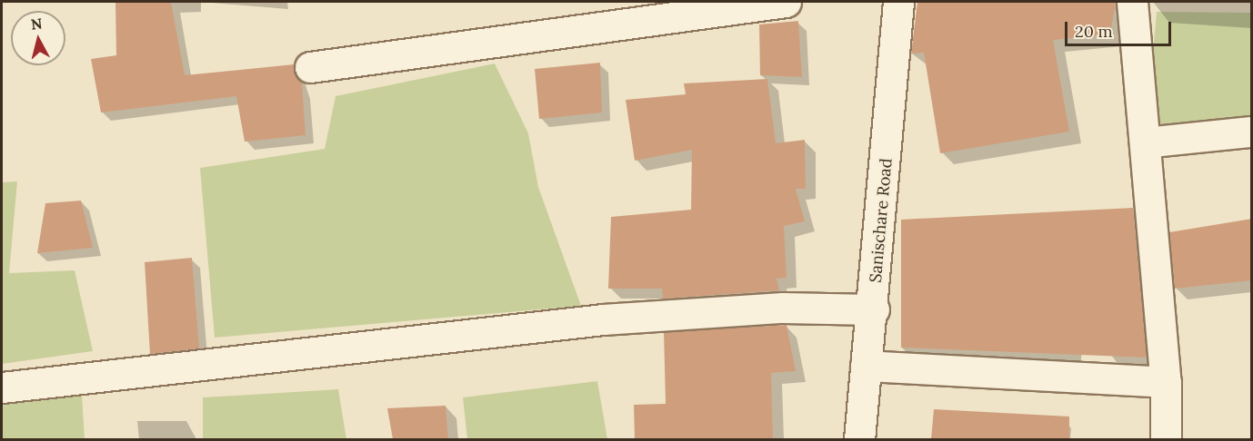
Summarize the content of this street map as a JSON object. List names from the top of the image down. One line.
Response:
{"streets":{"street":["Sanischare Road"]},"scale_bar":"20 m","north":"top"}
